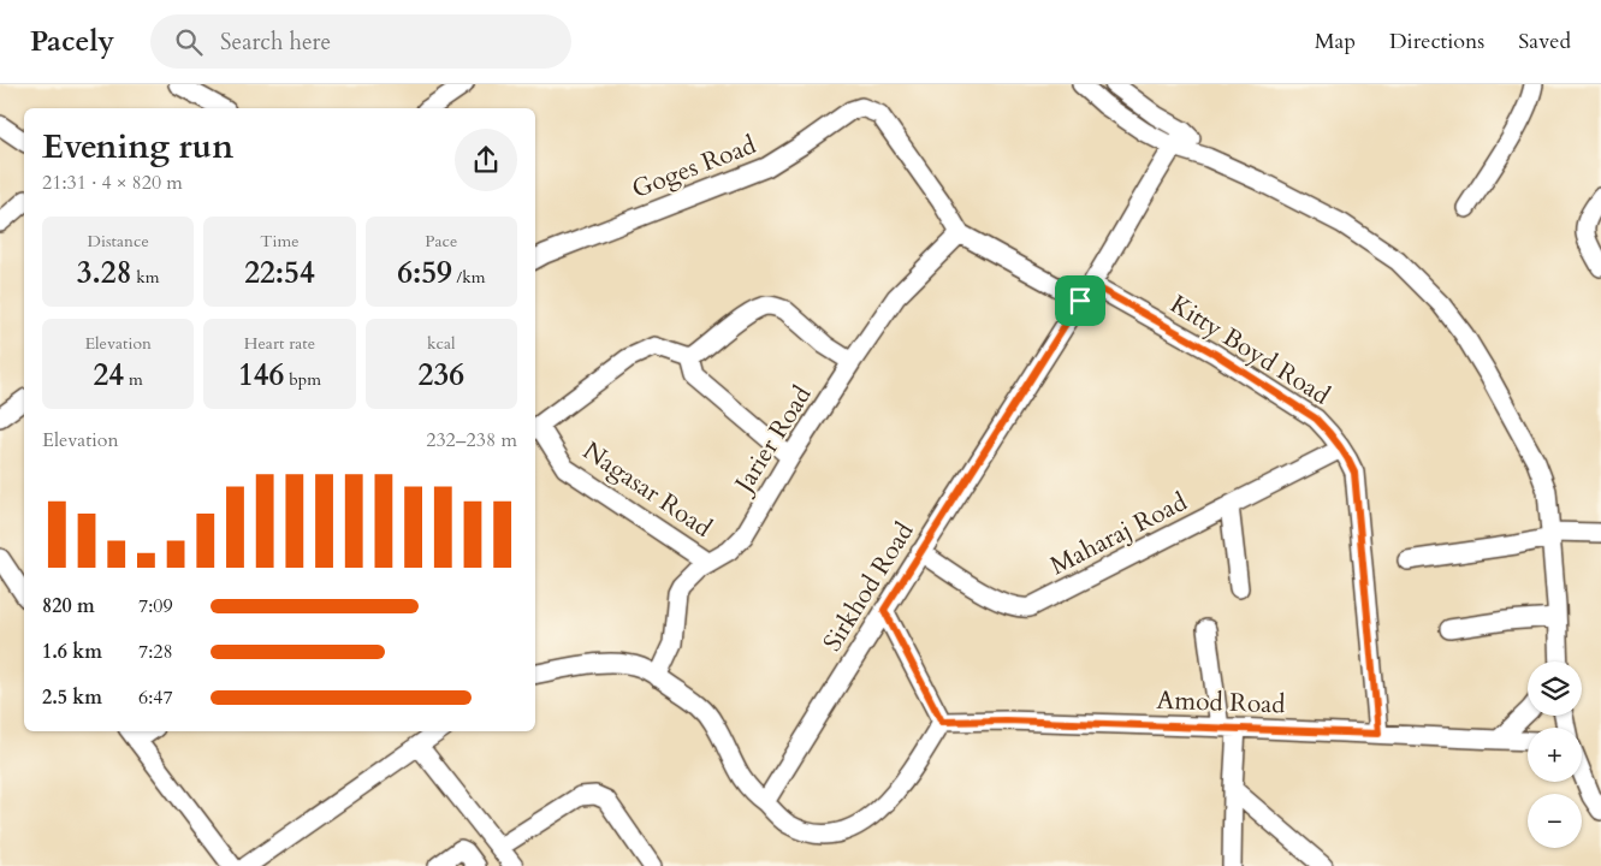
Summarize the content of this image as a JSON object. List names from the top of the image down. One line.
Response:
{"streets":{"street":["Goges Road","Kitty Boyd Road","Jarier Road","Nagasar Road","Maharaj Road","Sirkhod Road","Amod Road"]},"crossings":[["Goges Road","Jarier Road"],["Kitty Boyd Road","Maharaj Road"],["Kitty Boyd Road","Sirkhod Road"],["Kitty Boyd Road","Amod Road"],["Jarier Road","Nagasar Road"],["Maharaj Road","Sirkhod Road"]],"page":{"header":"Pacely","search":"Search here","nav":["Map","Directions","Saved"],"heading":["Evening run","21:31 · 4 × 820 m"],"stats":[["Distance","3.28 km"],["Time","22:54"],["Pace","6:59 /km"],["Elevation","24 m"],["Heart rate","146 bpm"],["kcal","236"]],"chart":["Elevation","232–238 m"],"list":[{"name":"820 m","note":"7:09"},{"name":"1.6 km","note":"7:28"},{"name":"2.5 km","note":"6:47"}],"map_buttons":["+","−"]}}
